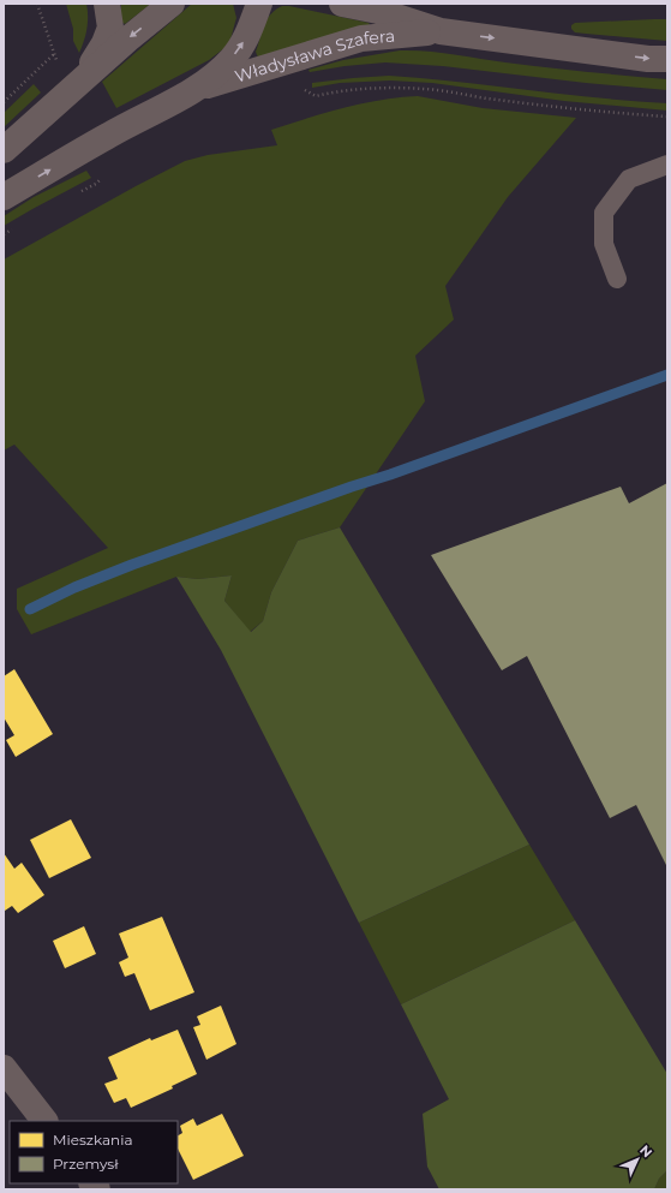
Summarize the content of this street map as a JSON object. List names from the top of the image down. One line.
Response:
{"streets":{"street":["Władysława Szafera"]},"legend":["Mieszkania","Przemysł"],"north":"top right"}
